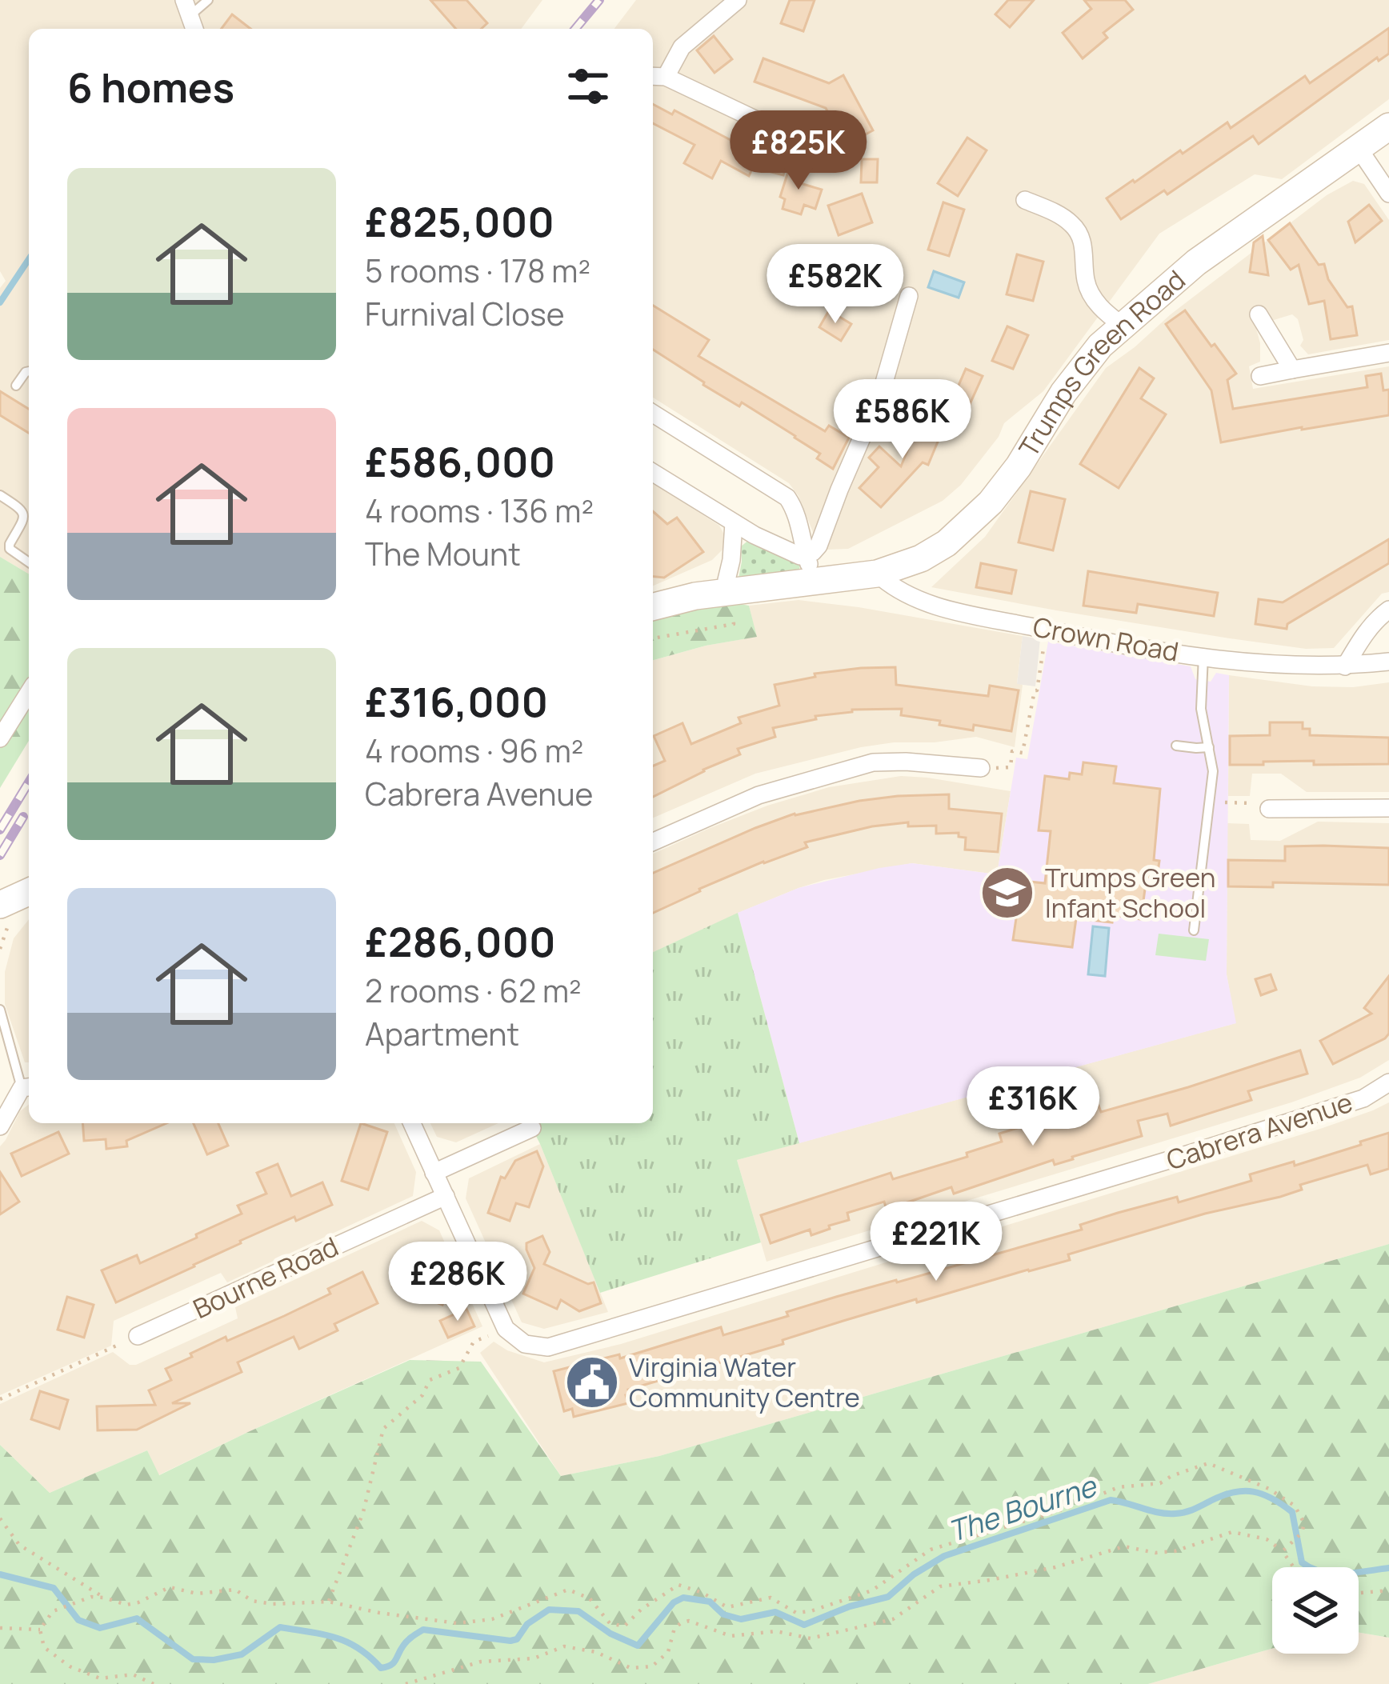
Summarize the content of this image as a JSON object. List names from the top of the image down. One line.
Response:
{"streets":{"street":["Trumps Green Road","Crown Road","Cabrera Avenue","Bourne Road"]},"crossings":[["Trumps Green Road","Crown Road"]],"water":["The Bourne"],"places":{"school or university":["Trumps Green Infant School"],"public building":["Virginia Water Community Centre"]},"page":{"heading":"6 homes","price":["£825K","£582K","£586K","£316K","£221K","£286K"],"list":[{"name":"£825,000","note":"5 rooms · 178 m² · Furnival Close"},{"name":"£586,000","note":"4 rooms · 136 m² · The Mount"},{"name":"£316,000","note":"4 rooms · 96 m² · Cabrera Avenue"},{"name":"£286,000","note":"2 rooms · 62 m² · Apartment"}]}}
